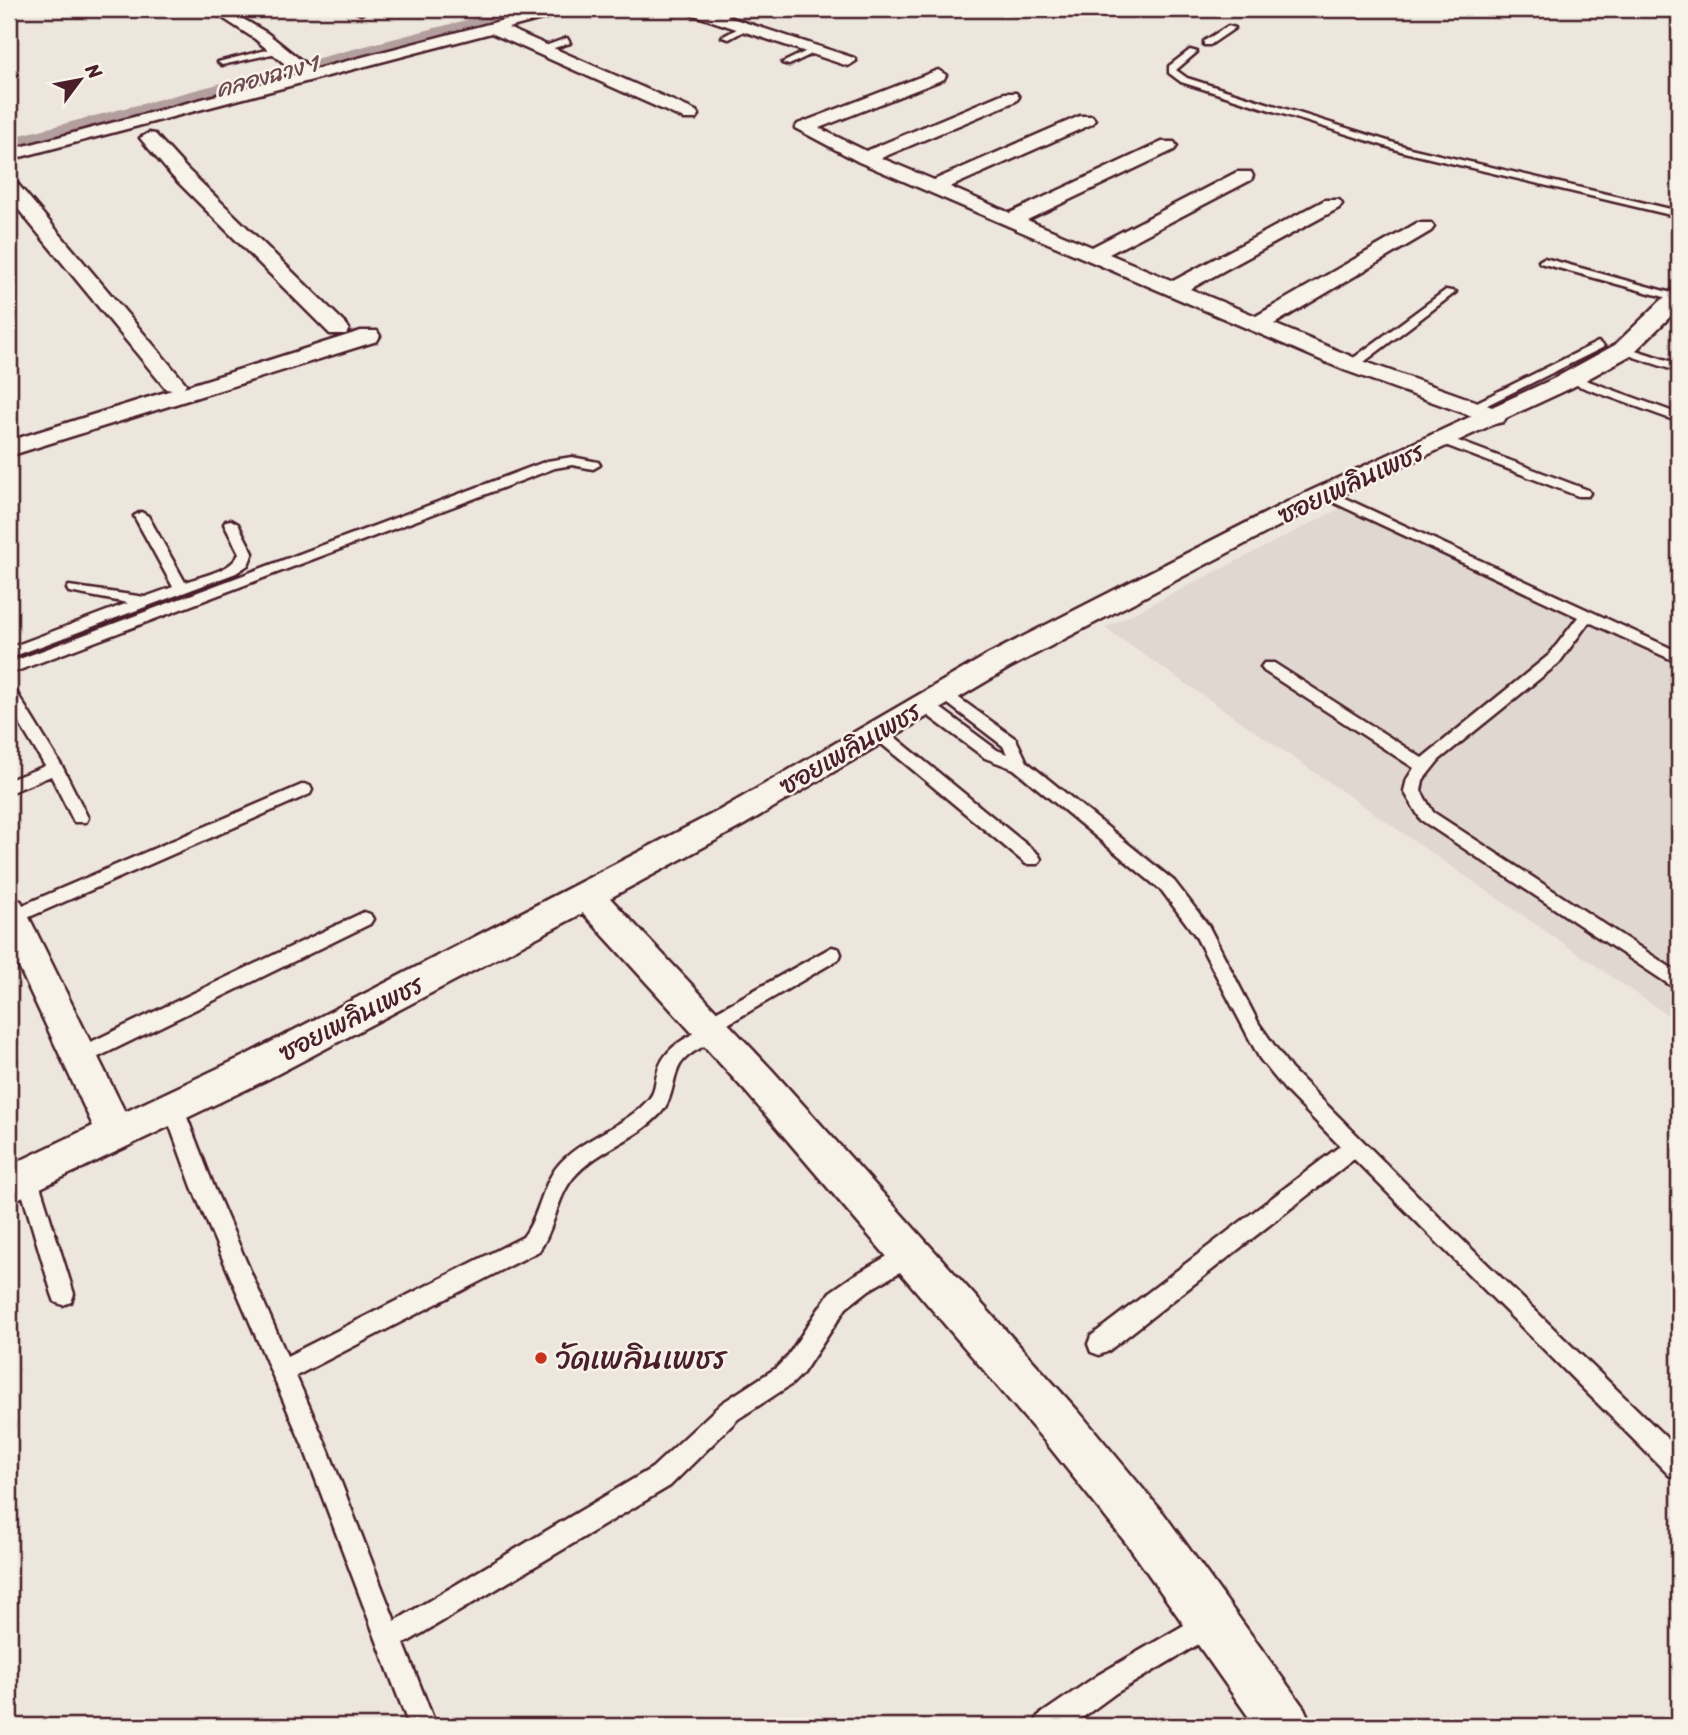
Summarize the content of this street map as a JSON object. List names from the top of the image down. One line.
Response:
{"streets":{"street":["ซอยเพลินเพชร"]},"water":["คลองฉาง 1"],"places":["วัดเพลินเพชร"],"north":"top right"}
